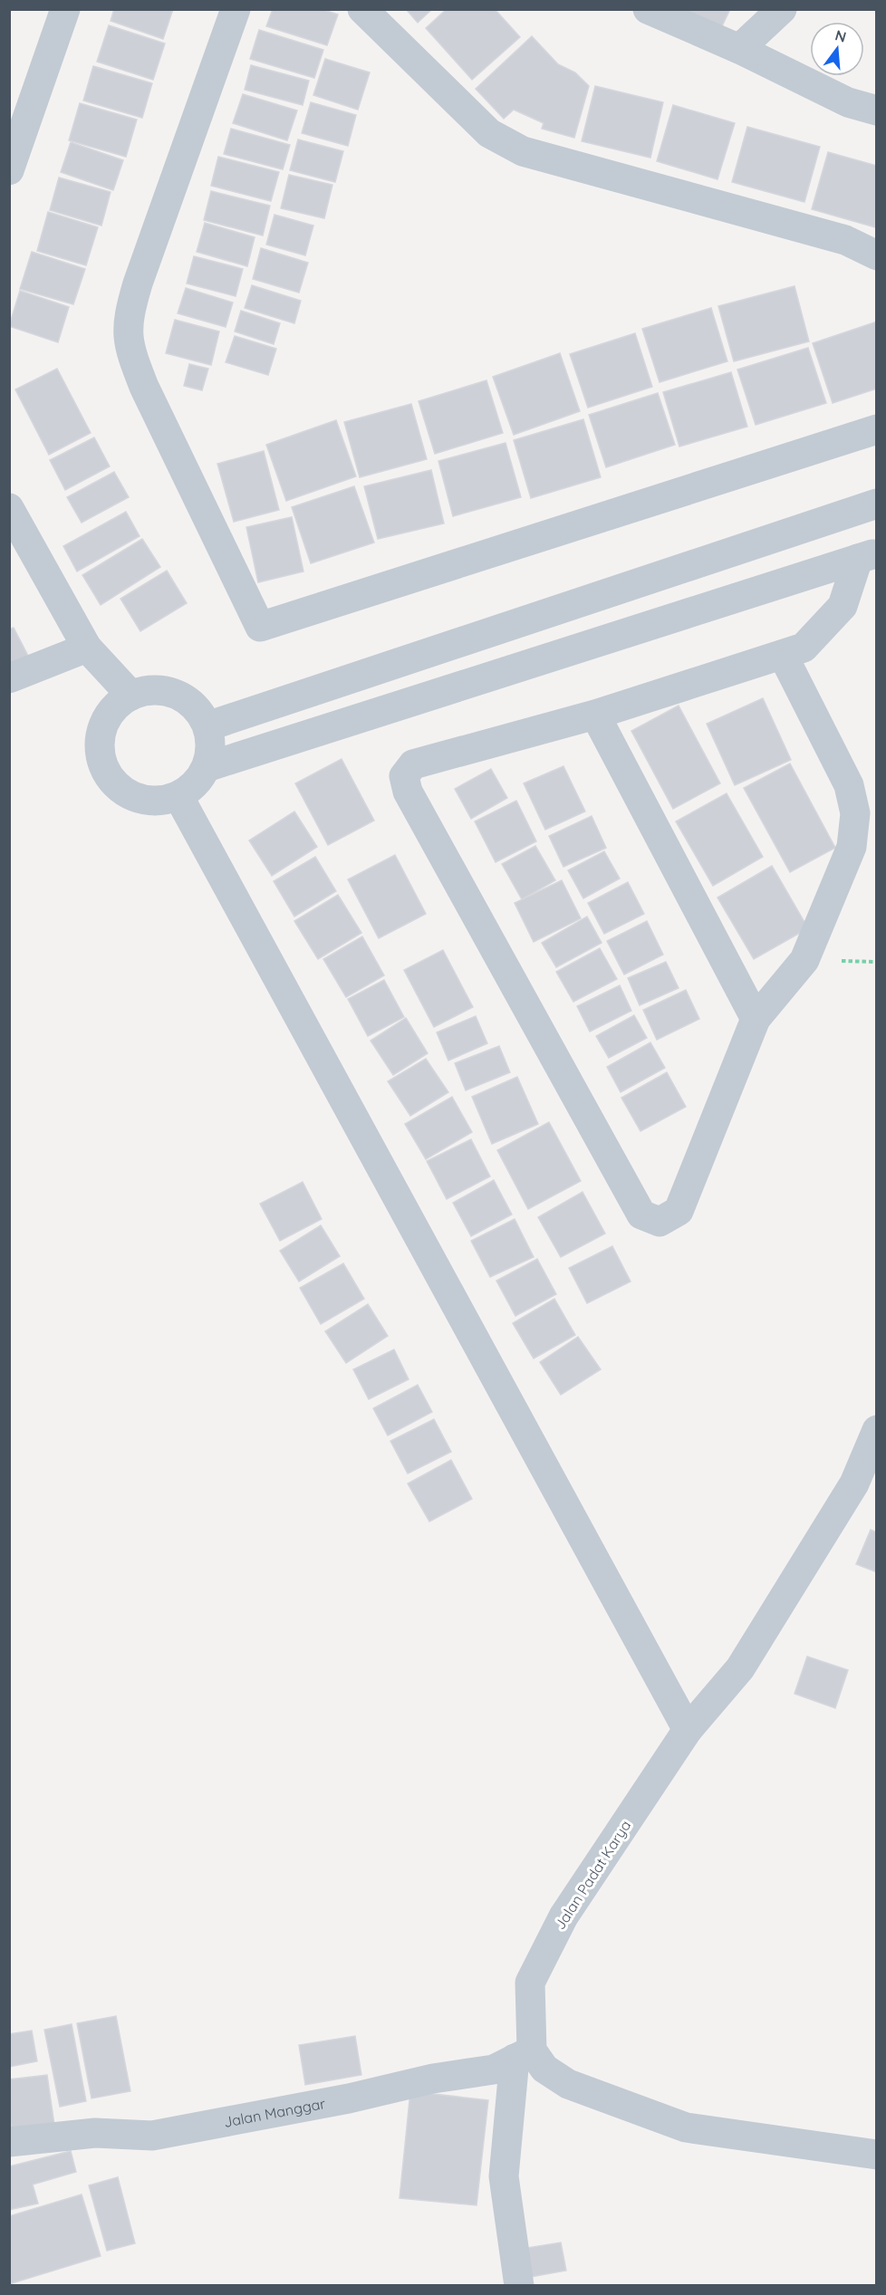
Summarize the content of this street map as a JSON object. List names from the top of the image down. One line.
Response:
{"streets":{"street":["Jalan Padat Karya","Jalan Manggar"]},"crossings":[["Jalan Padat Karya","Jalan Manggar"]],"north":"top"}
